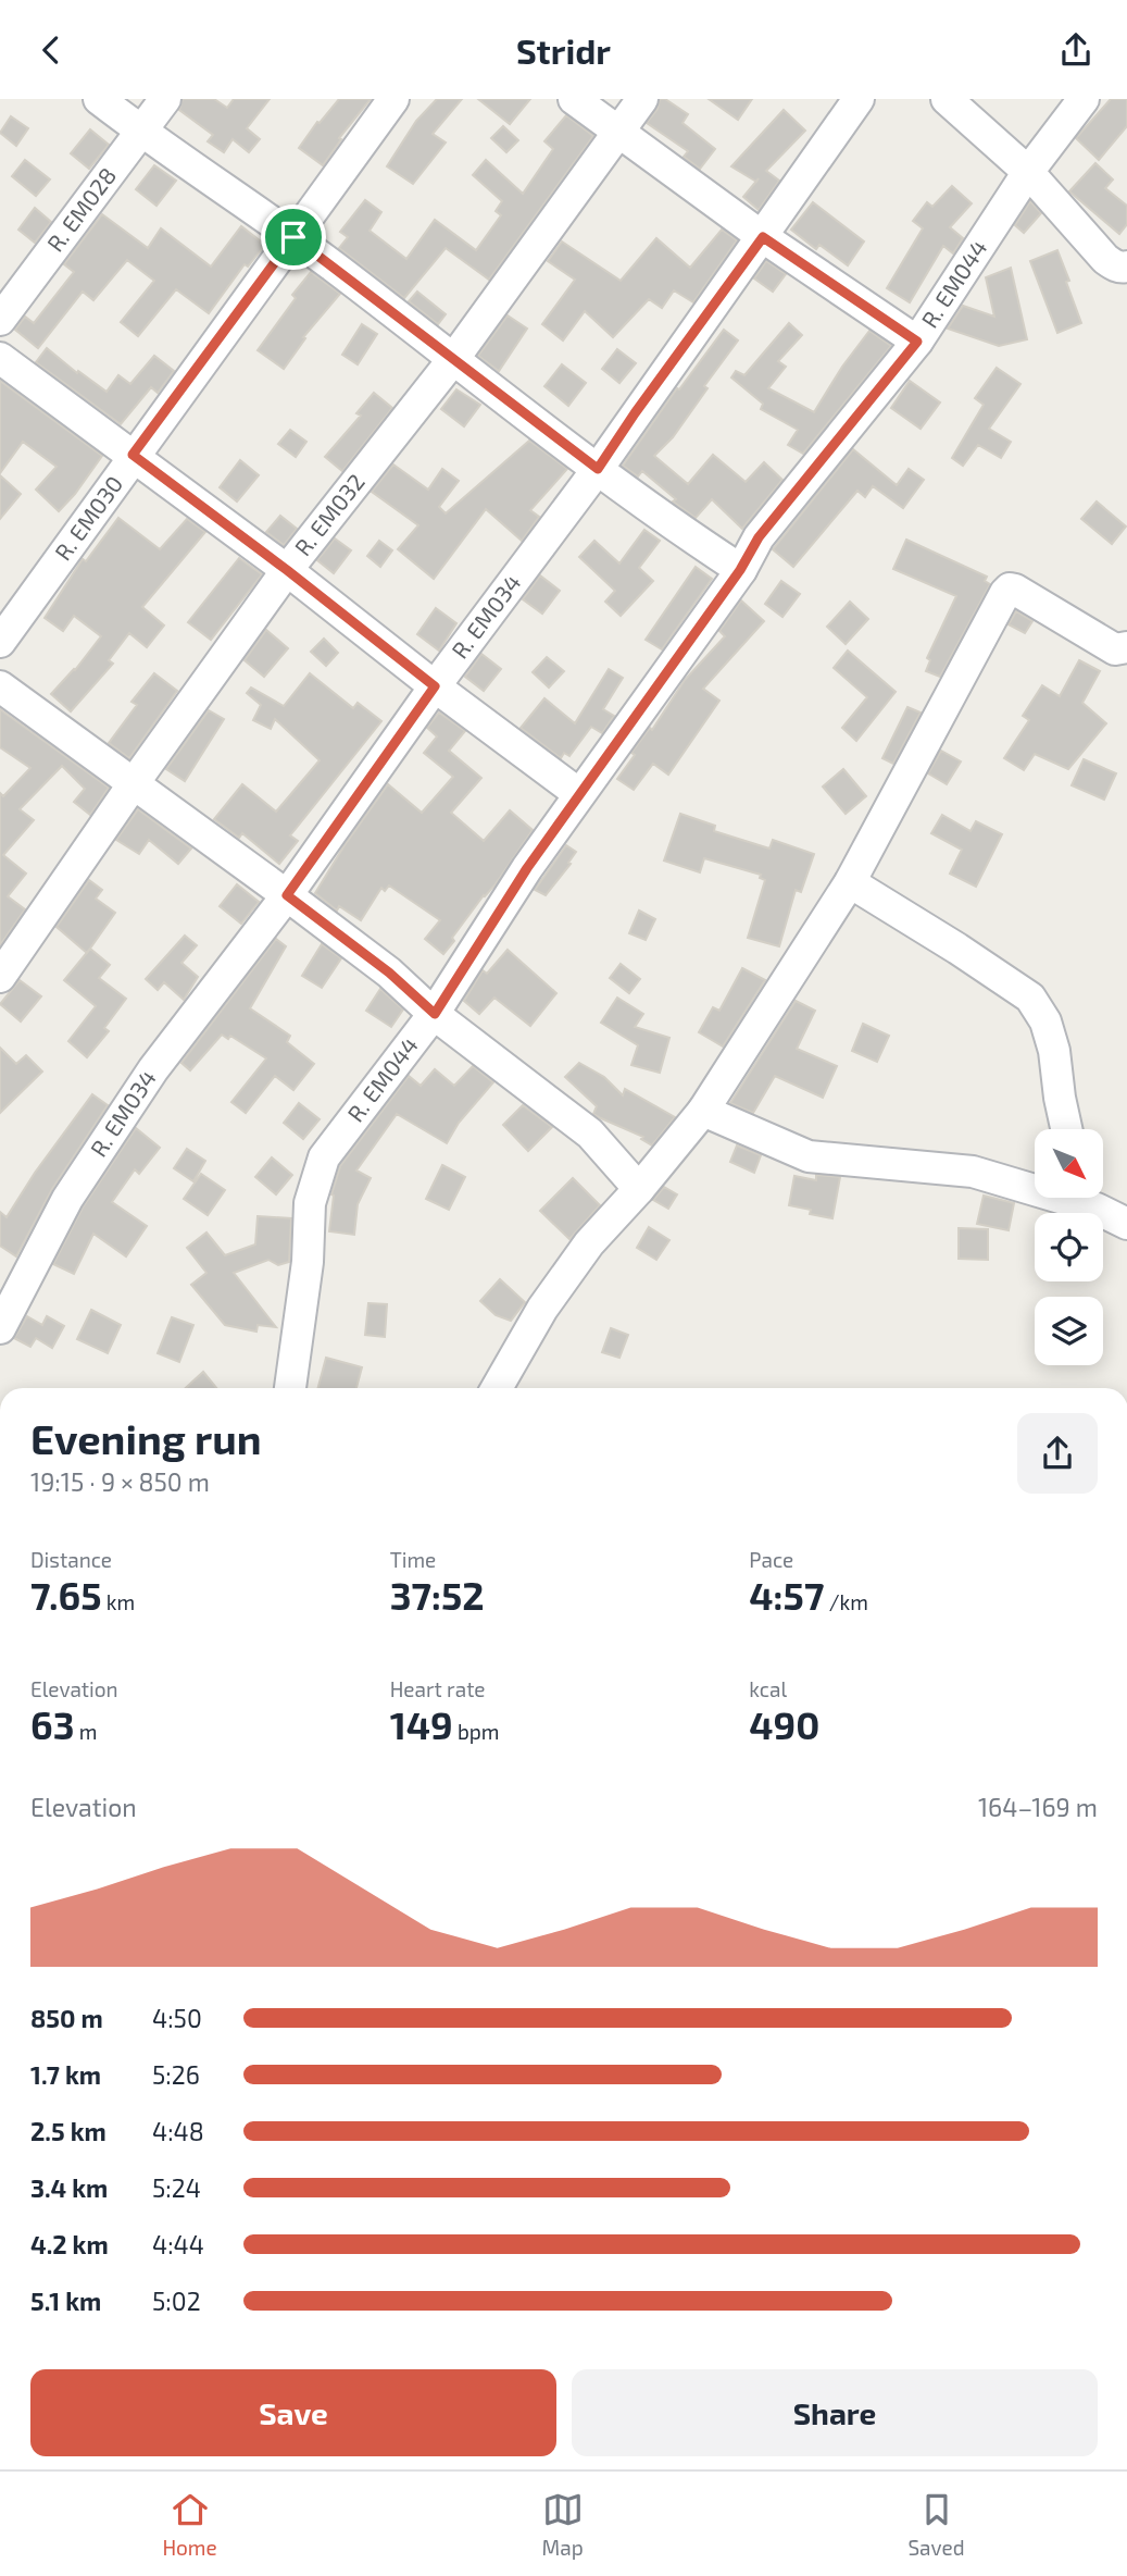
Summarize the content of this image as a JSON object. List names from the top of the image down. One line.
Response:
{"streets":{"street":["R. EM028","R. EM044","R. EM032","R. EM030","R. EM034"]},"north":"bottom right","page":{"header":"Stridr","heading":["Evening run","19:15 · 9 × 850 m"],"stats":[["Distance","7.65 km"],["Time","37:52"],["Pace","4:57 /km"],["Elevation","63 m"],["Heart rate","149 bpm"],["kcal","490"]],"chart":["Elevation","164–169 m"],"list":[{"name":"850 m","note":"4:50"},{"name":"1.7 km","note":"5:26"},{"name":"2.5 km","note":"4:48"},{"name":"3.4 km","note":"5:24"},{"name":"4.2 km","note":"4:44"},{"name":"5.1 km","note":"5:02"}],"buttons":["Save","Share"],"tabs":["Home","Map","Saved"]}}
